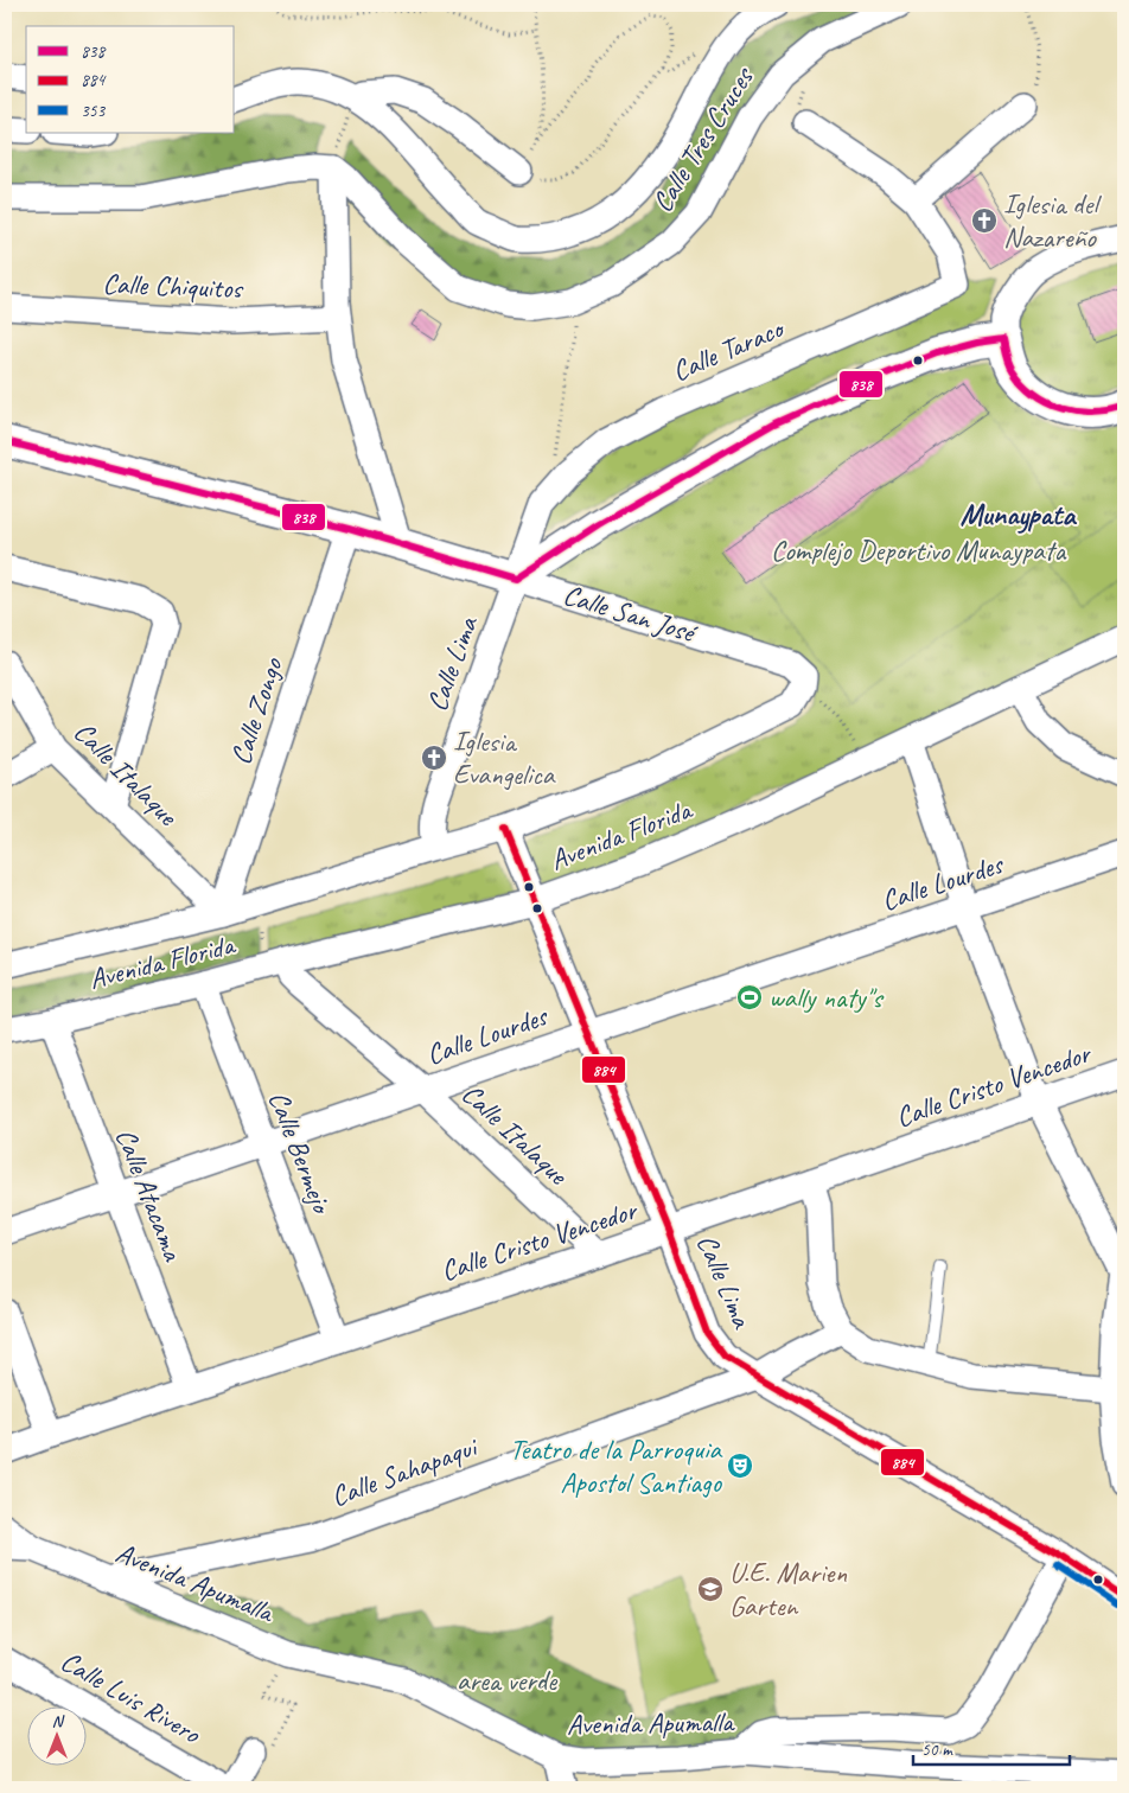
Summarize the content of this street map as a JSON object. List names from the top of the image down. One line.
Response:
{"streets":{"street":["Calle Tres Cruces","Calle Chiquitos","Calle Taraco","Calle San José","Calle Lima","Calle Zongo","Calle Italaque","Avenida Florida","Calle Lourdes","Calle Cristo Vencedor","Calle Bermejo","Calle Atacama","Calle Sahapaqui","Avenida Apumalla","Calle Luis Rivero"]},"crossings":[["Calle Taraco","Calle Lima"],["Calle San José","Calle Lima"],["Calle San José","Calle Zongo"],["Calle San José","Avenida Florida"],["Calle Lima","Avenida Florida"],["Calle Lima","Calle Lourdes"],["Calle Lima","Calle Cristo Vencedor"],["Calle Lima","Calle Sahapaqui"],["Calle Zongo","Calle Italaque"],["Calle Zongo","Avenida Florida"],["Calle Italaque","Avenida Florida"],["Calle Italaque","Calle Lourdes"],["Calle Italaque","Calle Cristo Vencedor"],["Avenida Florida","Calle Bermejo"],["Avenida Florida","Calle Atacama"],["Calle Lourdes","Calle Bermejo"],["Calle Lourdes","Calle Atacama"],["Calle Cristo Vencedor","Calle Bermejo"],["Calle Cristo Vencedor","Calle Atacama"],["Calle Sahapaqui","Avenida Apumalla"]],"districts":["Munaypata"],"parks":["Complejo Deportivo Munaypata","area verde"],"places":{"church":["Iglesia del Nazareño","Iglesia Evangelica"],"sports":["wally naty\"s"],"theatre":["Teatro de la Parroquia Apostol Santiago"],"school or university":["U.E. Marien Garten"]},"lines":["transit line 838","transit line 884","transit line 353"],"legend":["838","884","353"],"scale_bar":"50 m","north":"top"}
